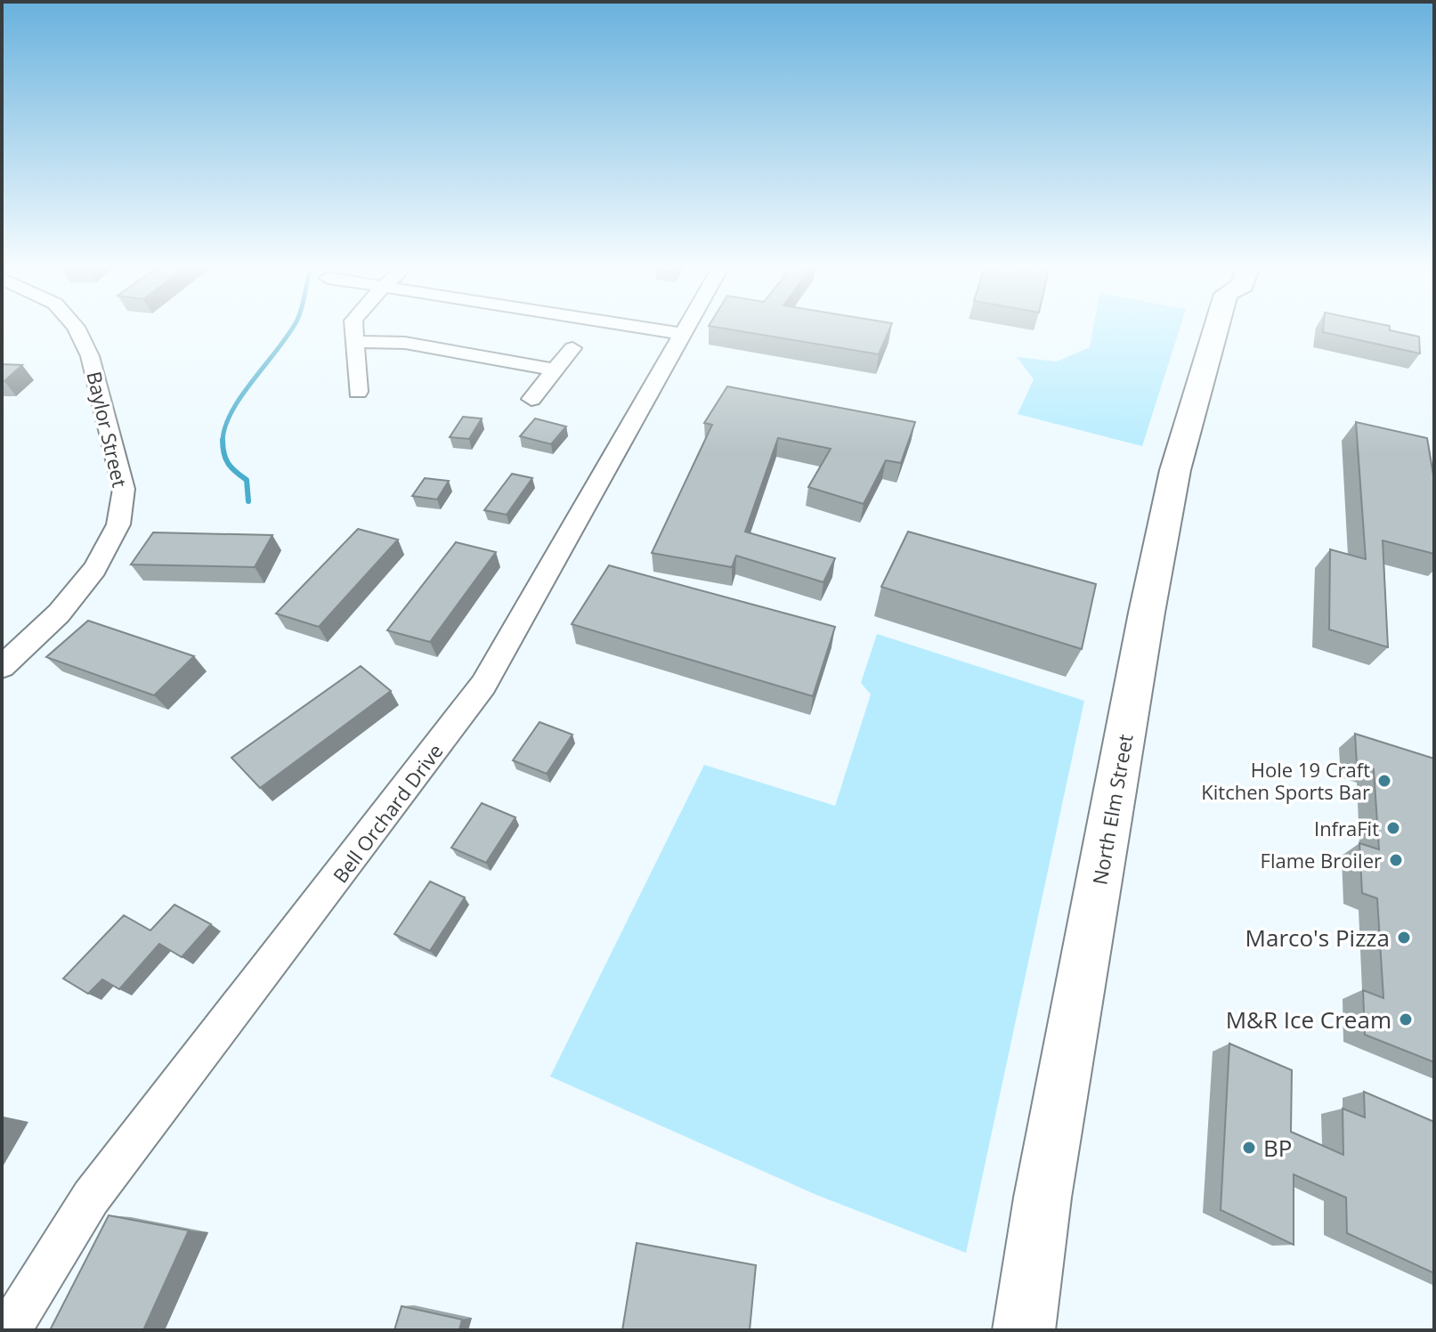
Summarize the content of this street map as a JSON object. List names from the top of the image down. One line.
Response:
{"streets":{"main road":["North Elm Street"],"street":["Baylor Street","Bell Orchard Drive"]},"places":["Hole 19 Craft Kitchen Sports Bar","InfraFit","Flame Broiler","Marco's Pizza","M&R Ice Cream","BP"]}
